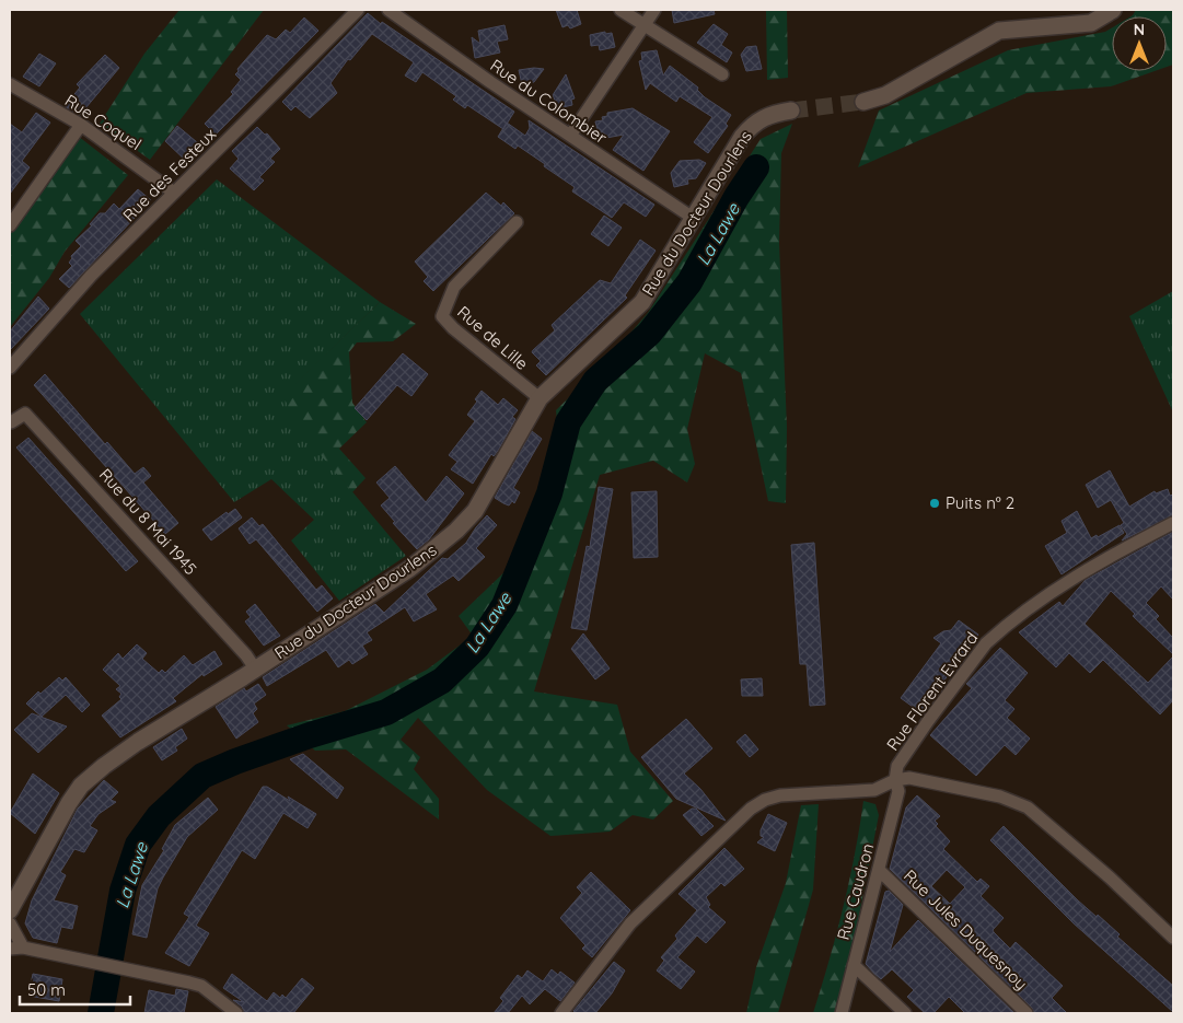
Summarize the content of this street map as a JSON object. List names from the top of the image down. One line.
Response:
{"streets":{"street":["Rue du Colombier","Rue Coquel","Rue des Festeux","Rue du Docteur Dourlens","Rue de Lille","Rue du 8 Mai 1945","Rue Florent Evrard","Rue Caudron","Rue Jules Duquesnoy"]},"crossings":[["Rue du Colombier","Rue du Docteur Dourlens"],["Rue Coquel","Rue des Festeux"],["Rue du Docteur Dourlens","Rue de Lille"],["Rue du Docteur Dourlens","Rue du 8 Mai 1945"],["Rue Florent Evrard","Rue Caudron"],["Rue Caudron","Rue Jules Duquesnoy"]],"water":["La Lawe"],"places":["Puits n° 2"],"scale_bar":"50 m","north":"top"}
